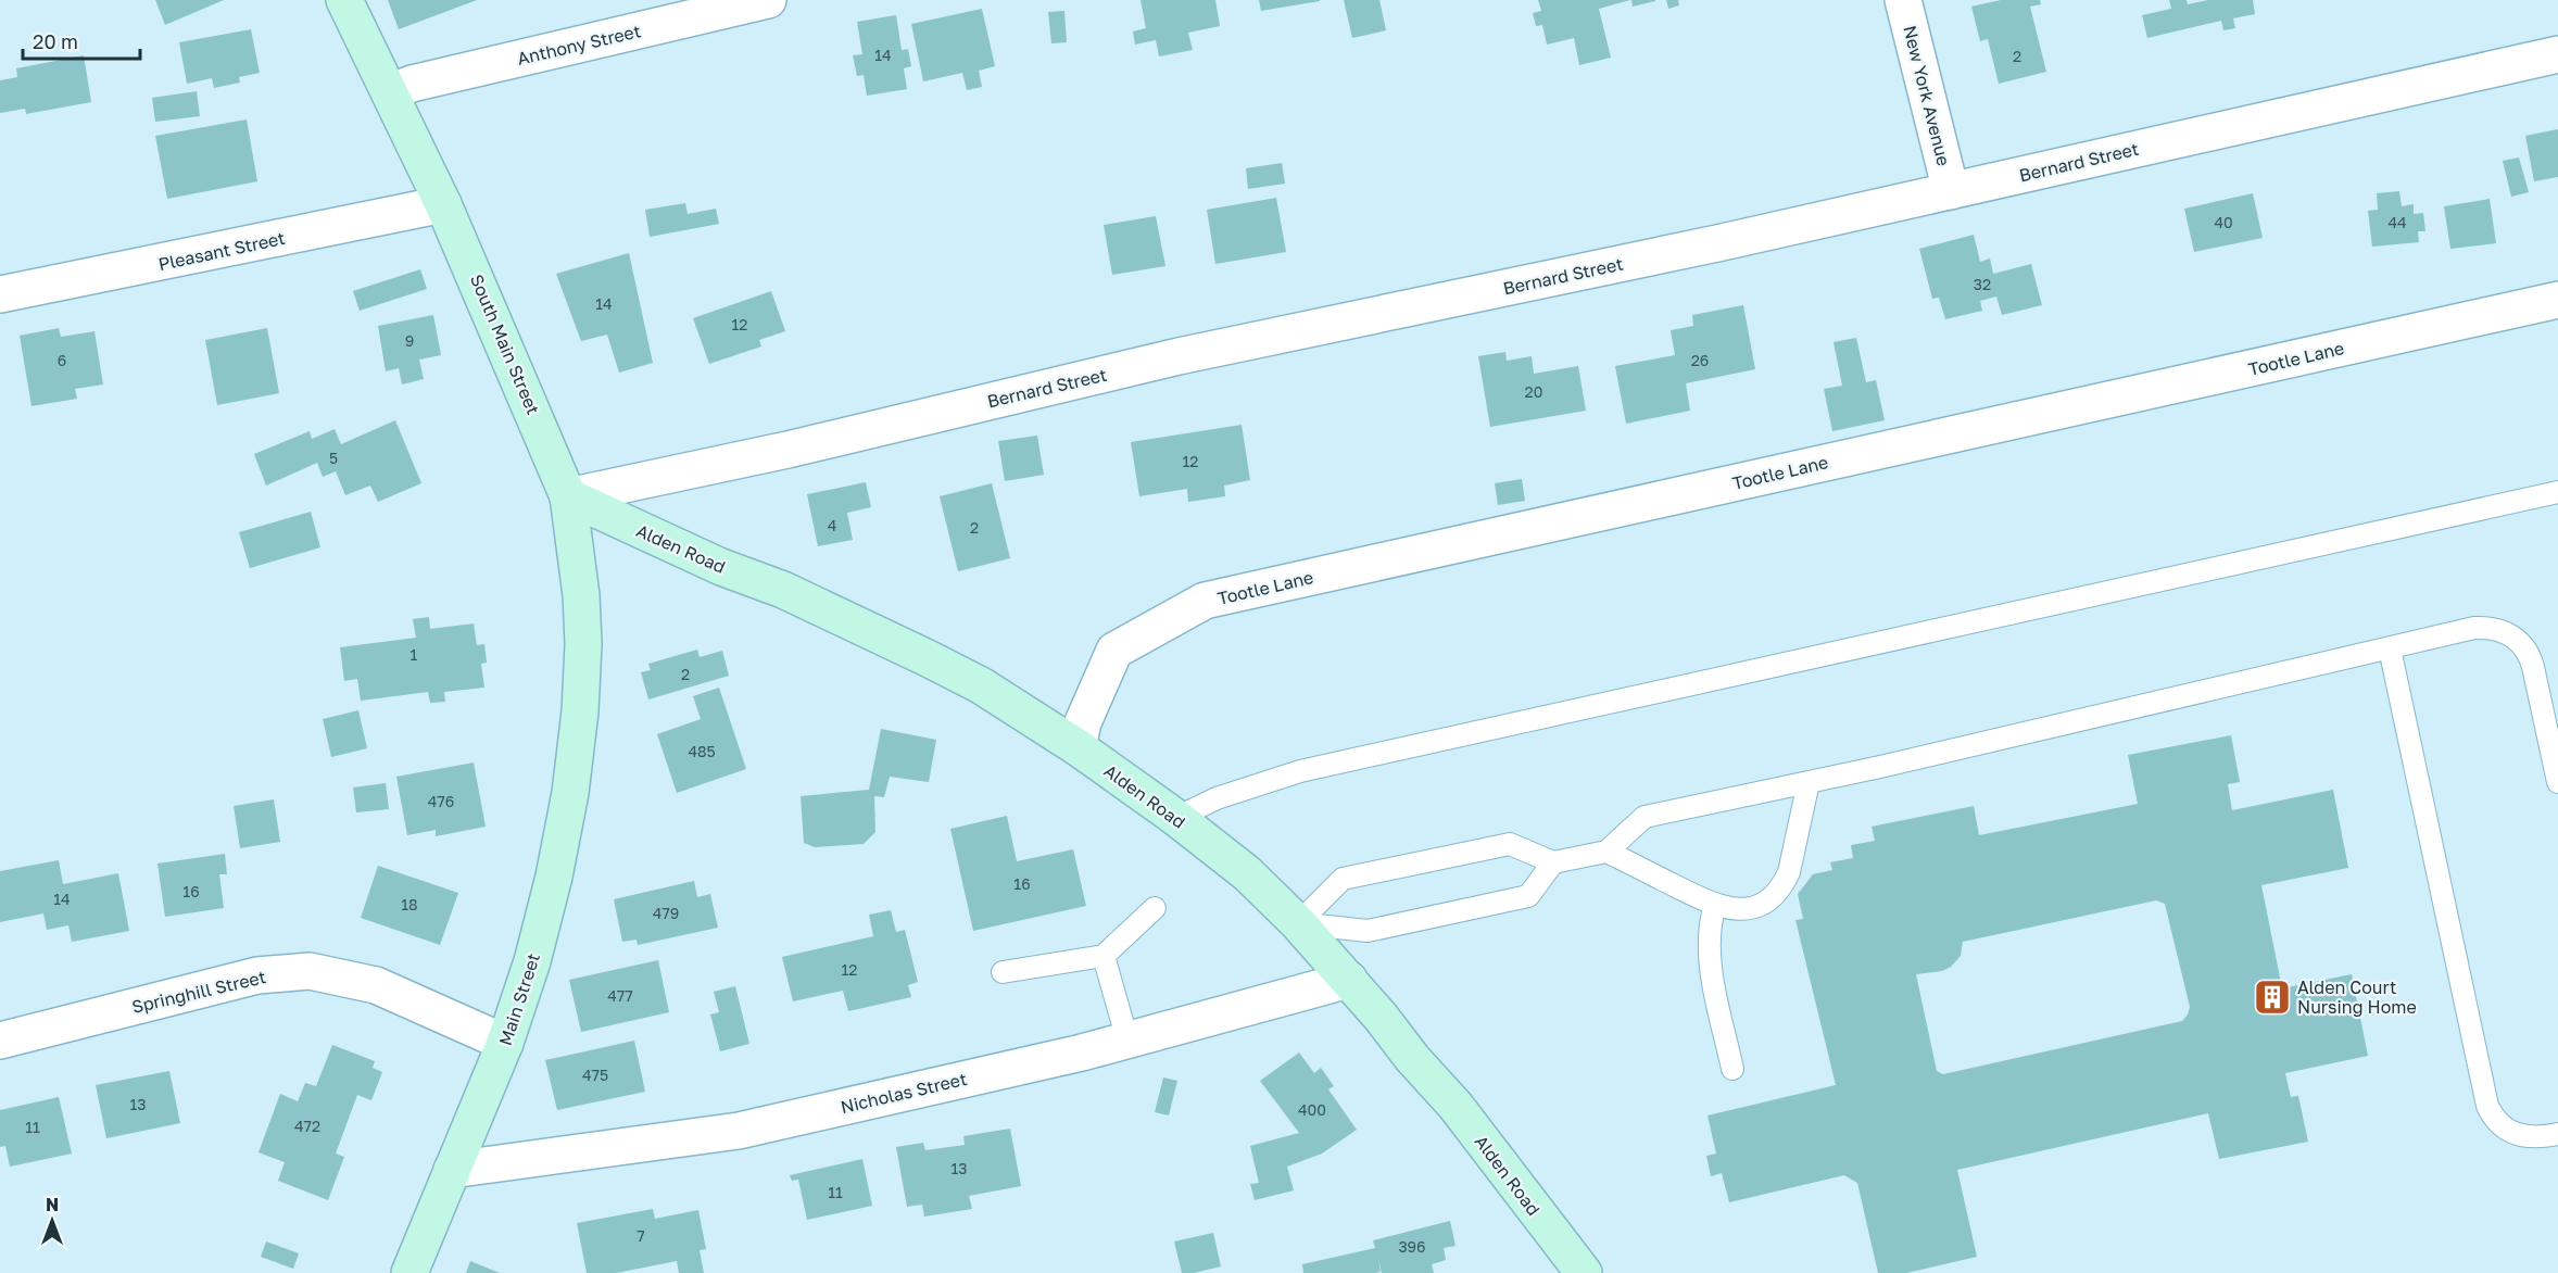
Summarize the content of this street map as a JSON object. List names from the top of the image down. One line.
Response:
{"streets":{"main road":["South Main Street","Alden Road","Main Street"],"street":["Anthony Street","New York Avenue","Bernard Street","Pleasant Street","Tootle Lane","Springhill Street","Nicholas Street"]},"crossings":[["Anthony Street","South Main Street"],["New York Avenue","Bernard Street"],["Bernard Street","South Main Street"],["Bernard Street","Alden Road"],["Pleasant Street","South Main Street"],["South Main Street","Alden Road"],["South Main Street","Main Street"],["Tootle Lane","Alden Road"],["Alden Road","Nicholas Street"],["Springhill Street","Main Street"],["Main Street","Nicholas Street"]],"places":{"building":["Alden Court Nursing Home"]},"house_numbers":["14","2","40","44","32","14","12","9","6","26","20","5","12","4","2","1","2","485","476","16","16","14","18","479","12","477","475","13","400","472","11","13","11","7","396"],"scale_bar":"20 m","north":"top"}
